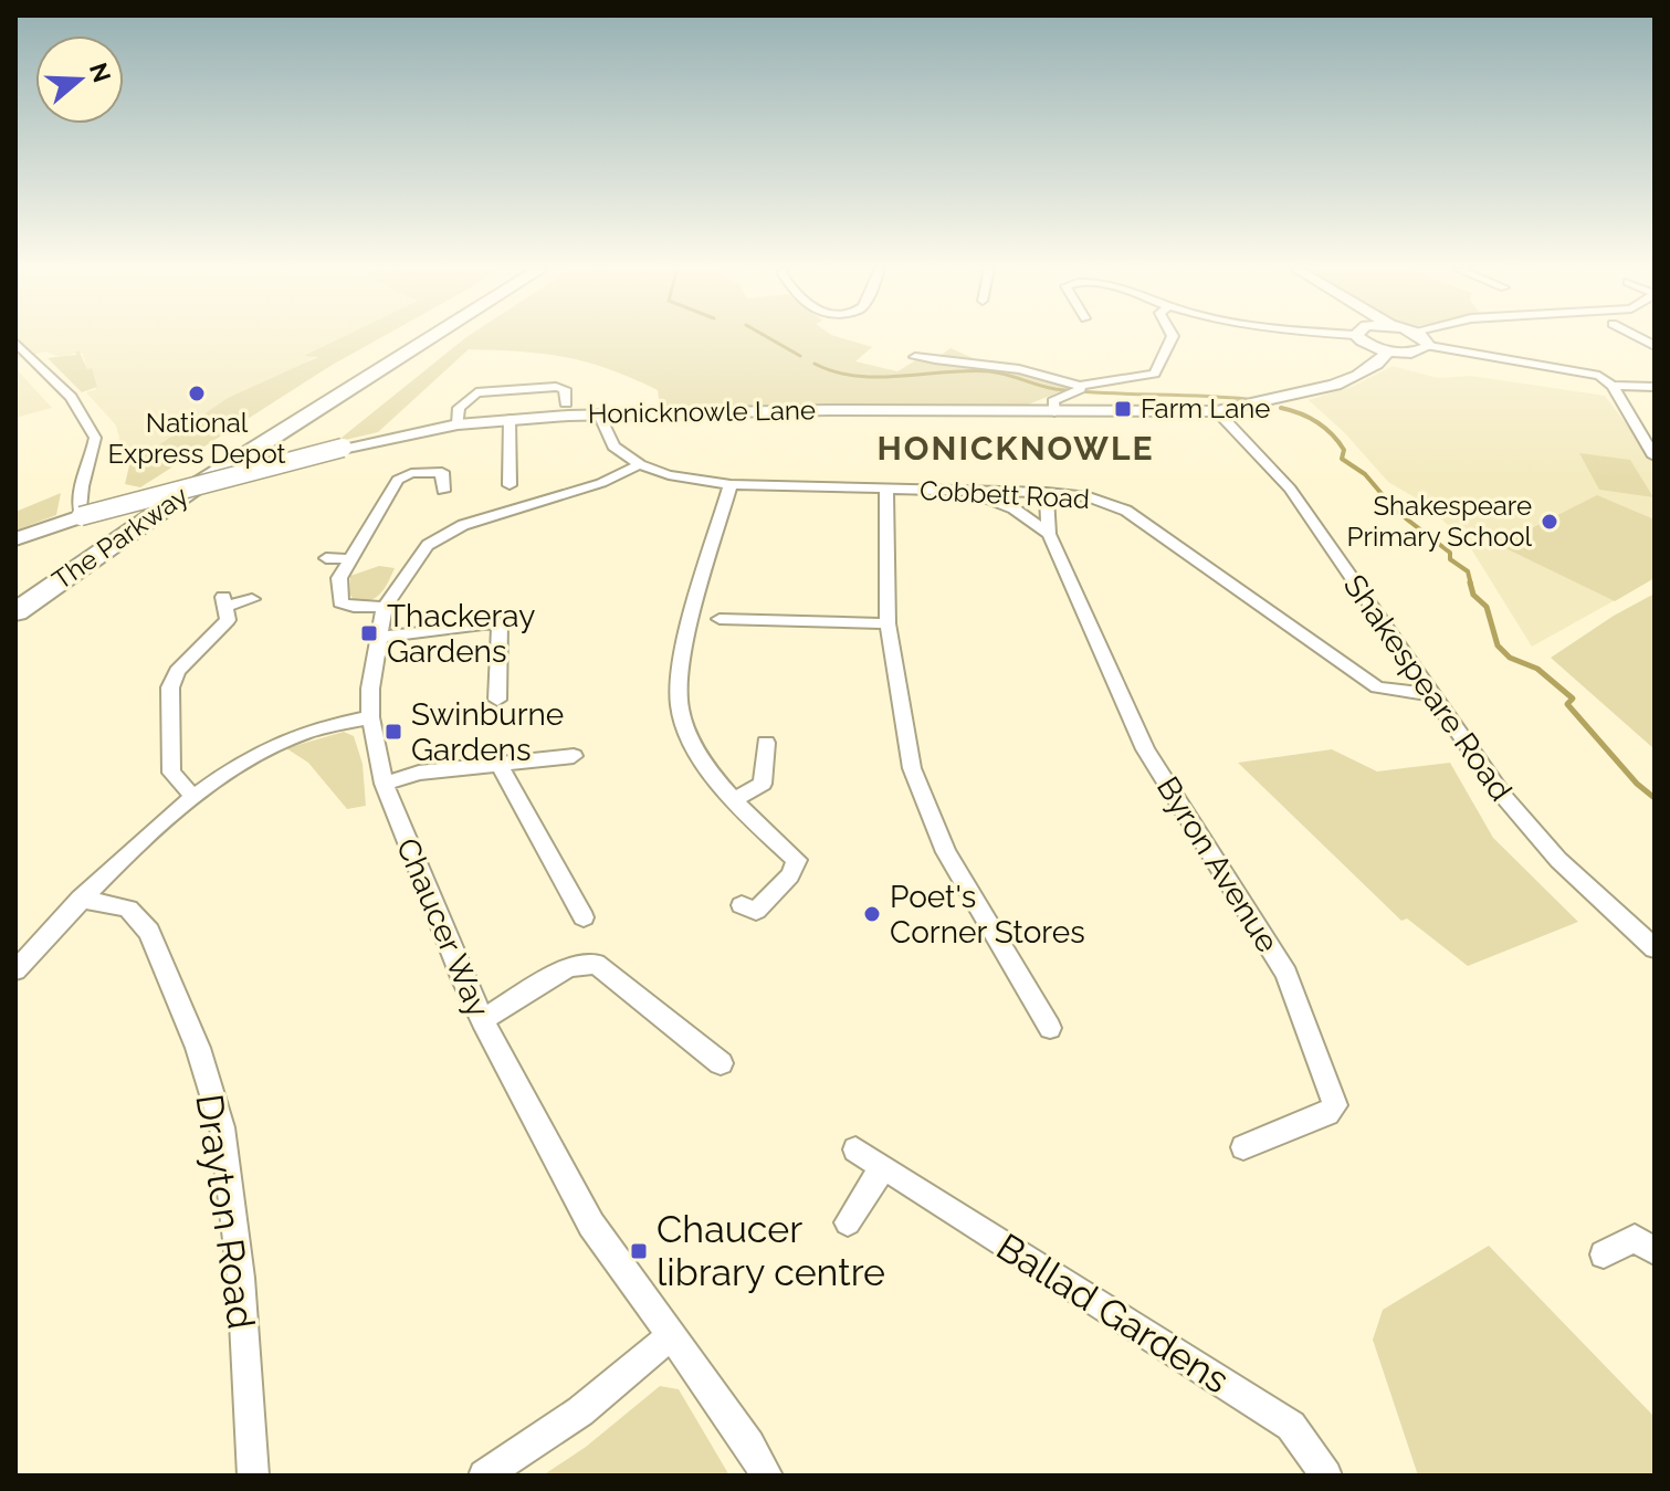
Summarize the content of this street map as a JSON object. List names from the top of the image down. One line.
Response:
{"streets":{"highway":["The Parkway"],"street":["Honicknowle Lane","Cobbett Road","Shakespeare Road","Byron Avenue","Chaucer Way","Drayton Road","Ballad Gardens"]},"crossings":[["Honicknowle Lane","Cobbett Road"],["Honicknowle Lane","Shakespeare Road"],["Cobbett Road","Shakespeare Road"],["Cobbett Road","Byron Avenue"],["Cobbett Road","Chaucer Way"]],"districts":["HONICKNOWLE"],"places":{"other":["National Express Depot","Shakespeare Primary School","Poet's Corner Stores"],"transit":["Farm Lane","Thackeray Gardens","Swinburne Gardens","Chaucer library centre"]},"north":"right"}
